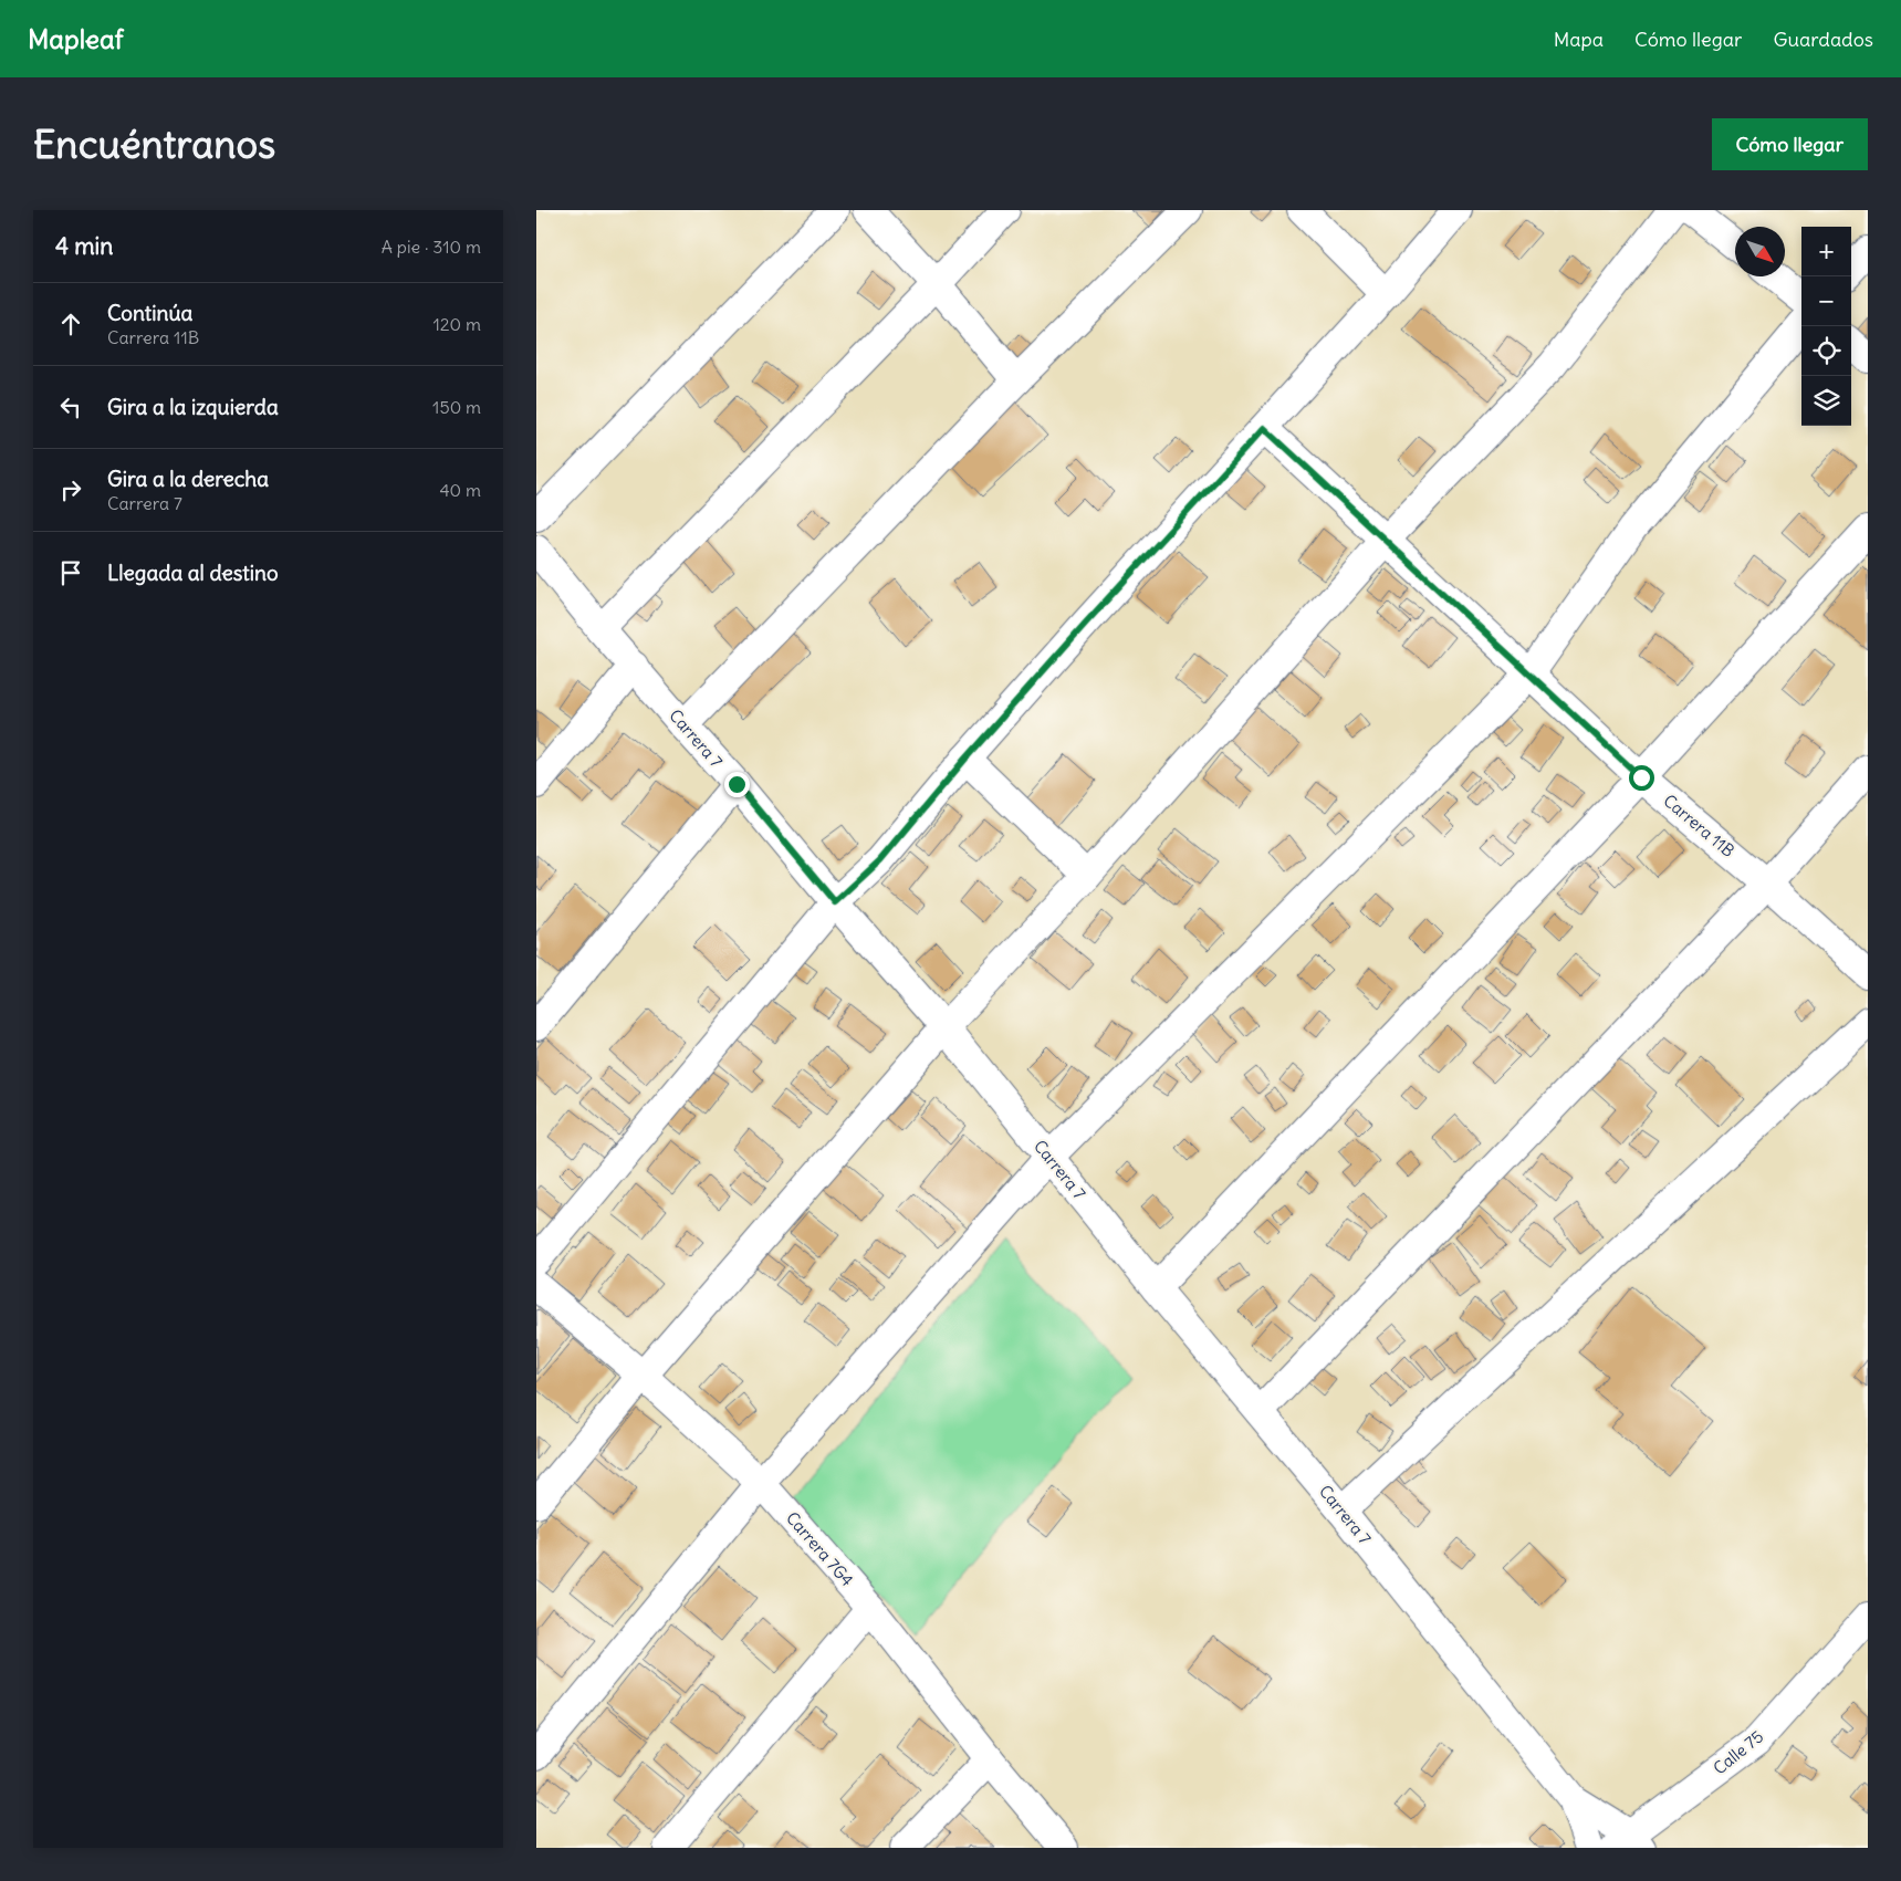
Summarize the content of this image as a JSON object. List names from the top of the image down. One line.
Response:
{"streets":{"street":["Carrera 7","Carrera 11B","Carrera 7G4","Calle 75"]},"crossings":[["Carrera 7","Calle 75"]],"north":"bottom right","page":{"header":"Mapleaf","nav":["Mapa","Cómo llegar","Guardados"],"buttons":"Cómo llegar","title":"Encuéntranos","heading":["4 min","A pie · 310 m"],"map_buttons":["+","−"],"list":[["Continúa","Carrera 11B","120 m"],["Gira a la izquierda","150 m"],["Gira a la derecha","Carrera 7","40 m"],"Llegada al destino"]}}
